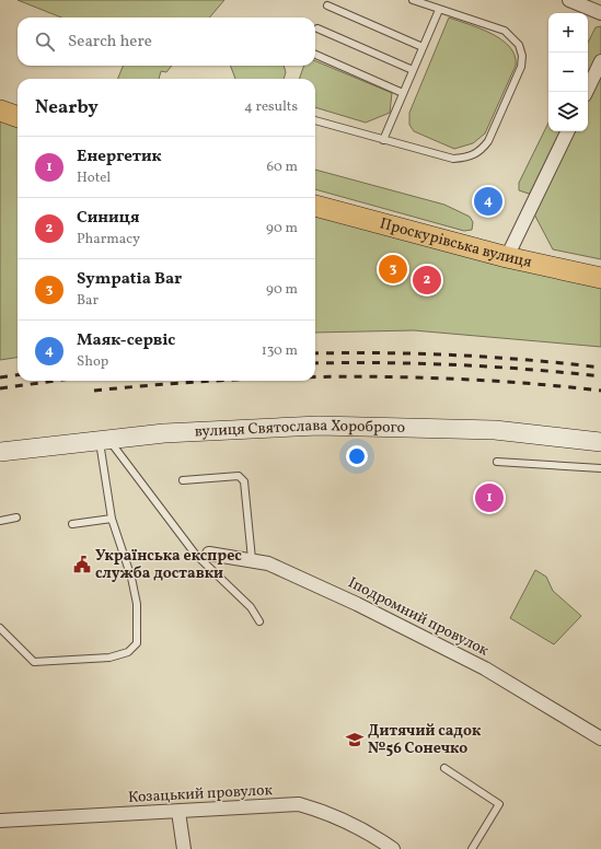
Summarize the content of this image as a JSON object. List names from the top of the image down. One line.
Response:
{"streets":{"main road":["Проскурівська вулиця","вулиця Святослава Хороброго"],"street":["Іподромний провулок","Козацький провулок"]},"places":{"public building":["Українська експрес служба доставки"],"school or university":["Дитячий садок №56 Сонечко"]},"page":{"map_buttons":["+","−"],"search":"Search here","heading":["Nearby","4 results"],"list":[{"mark":"1","name":"Енергетик","note":"Hotel","value":"60 m"},{"mark":"2","name":"Синиця","note":"Pharmacy","value":"90 m"},{"mark":"3","name":"Sympatia Bar","note":"Bar","value":"90 m"},{"mark":"4","name":"Маяк-сервіс","note":"Shop","value":"130 m"}],"pins":["4","3","2","1"]}}
